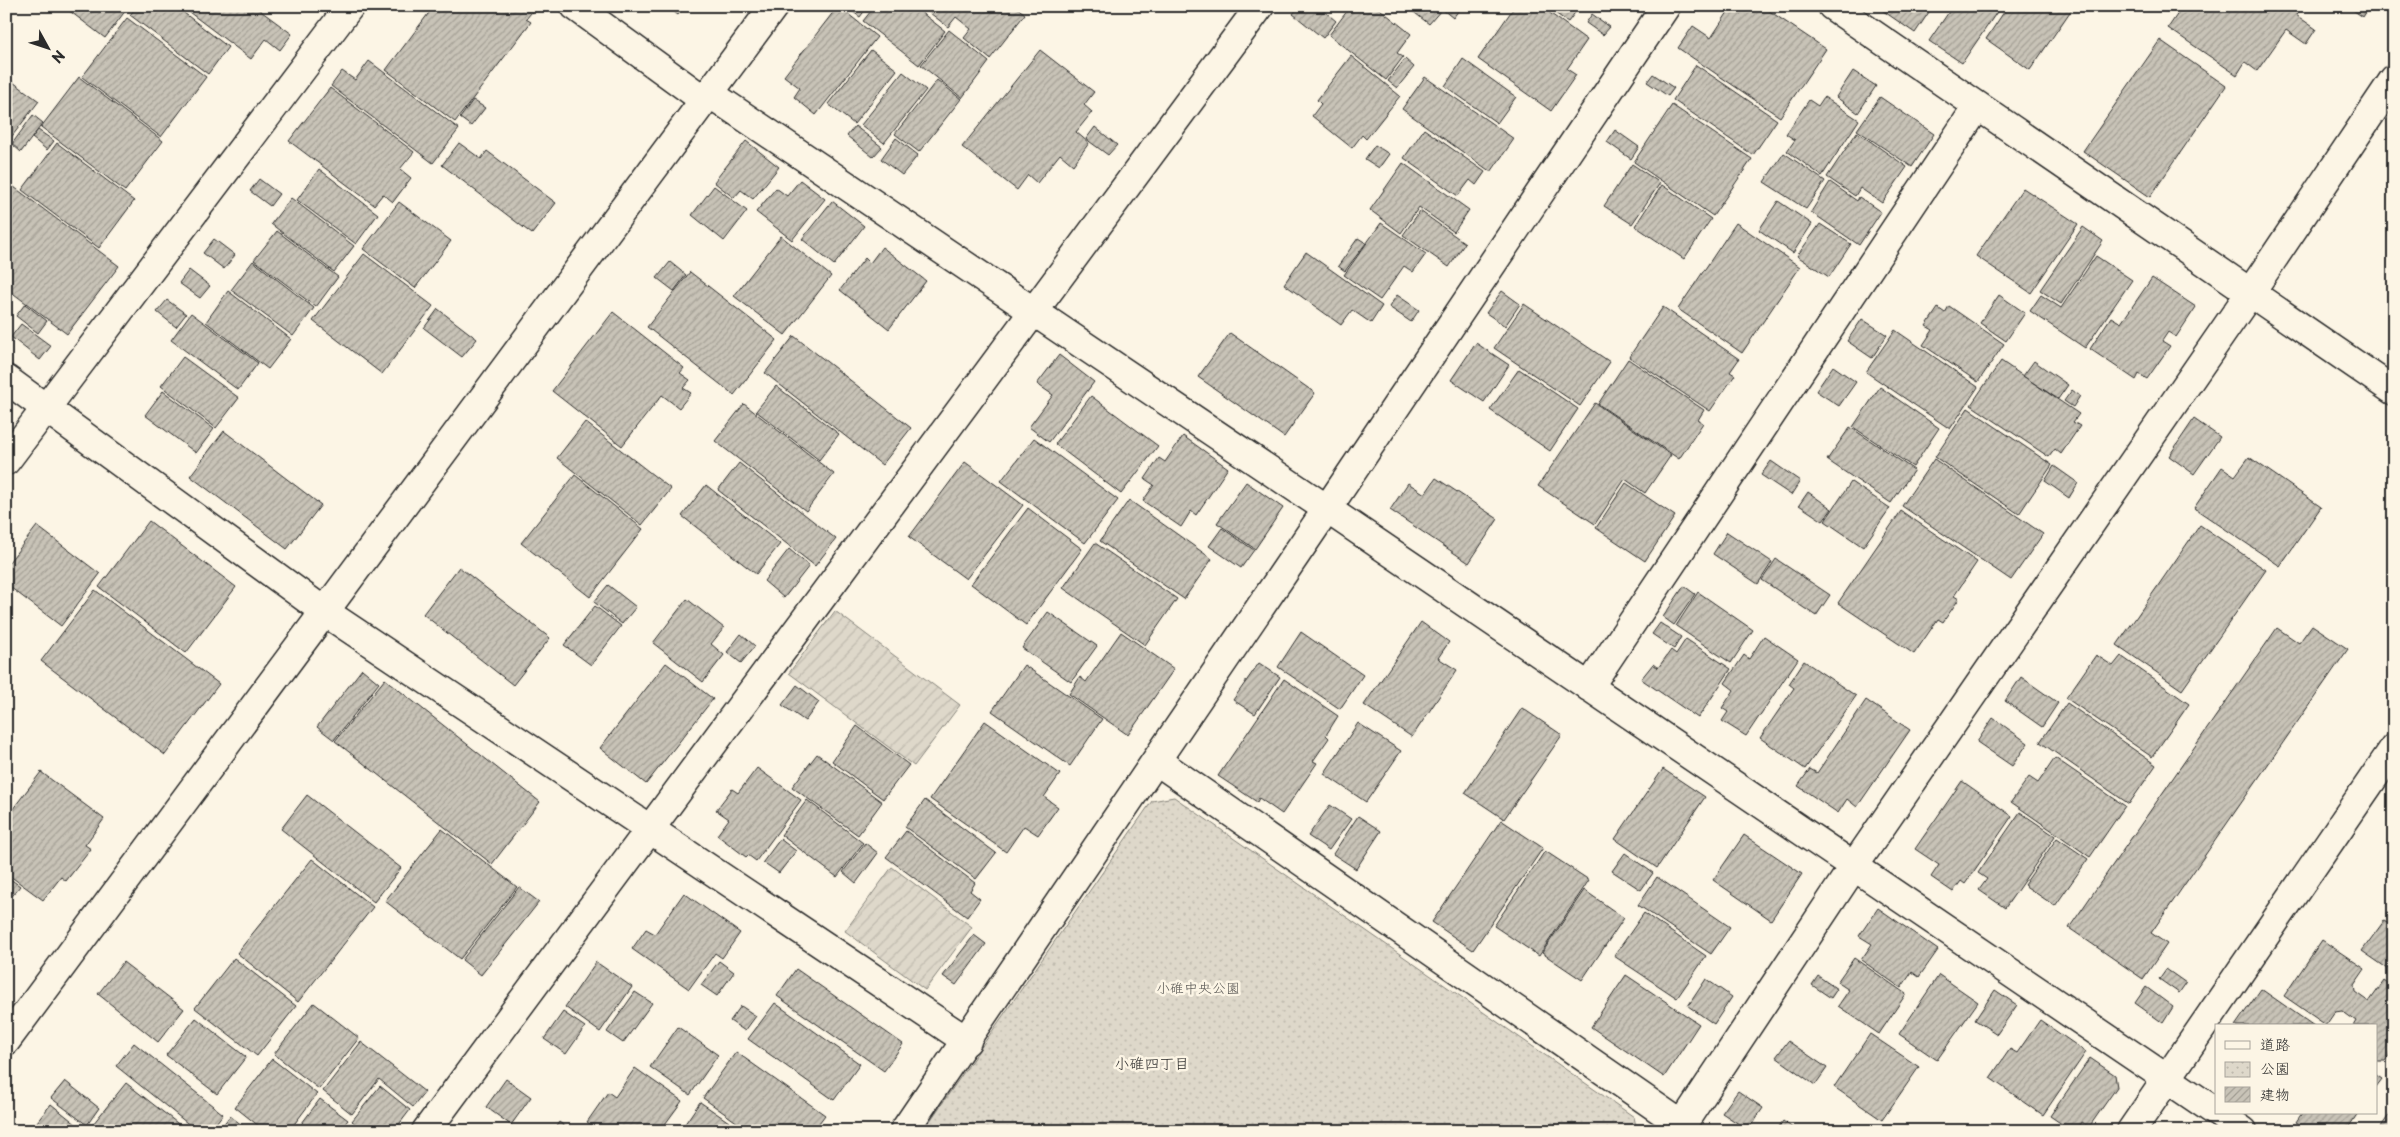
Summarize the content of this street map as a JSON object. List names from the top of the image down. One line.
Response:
{"districts":["小碓四丁目"],"parks":["小碓中央公園"],"legend":["道路","公園","建物"],"north":"bottom right"}
